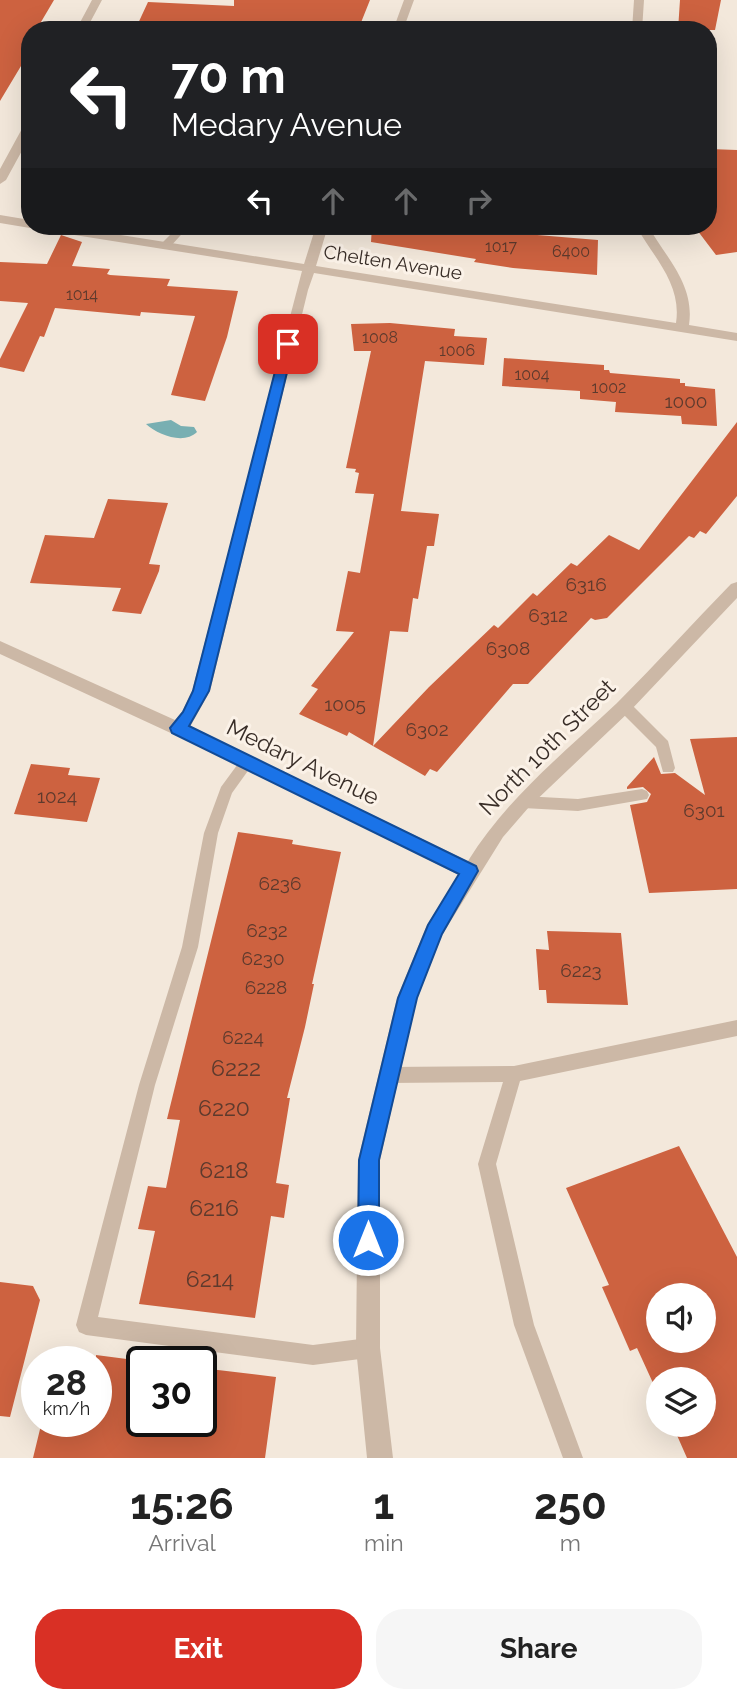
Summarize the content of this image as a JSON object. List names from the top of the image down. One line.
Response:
{"streets":{"street":["Chelten Avenue","North 10th Street","Medary Avenue"]},"crossings":[["North 10th Street","Medary Avenue"]],"house_numbers":["1017","6400","1014","1008","1006","1004","1002","1000","6316","6312","6308","1005","6302","1024","6301","6236","6232","6230","6223","6228","6224","6222","6220","6218","6216","6214"],"page":{"turn":["70 m","Medary Avenue"],"speed":"28 km/h","limit":"30","eta":["15:26","Arrival","1","min","250","m"],"buttons":["Exit","Share"]}}
